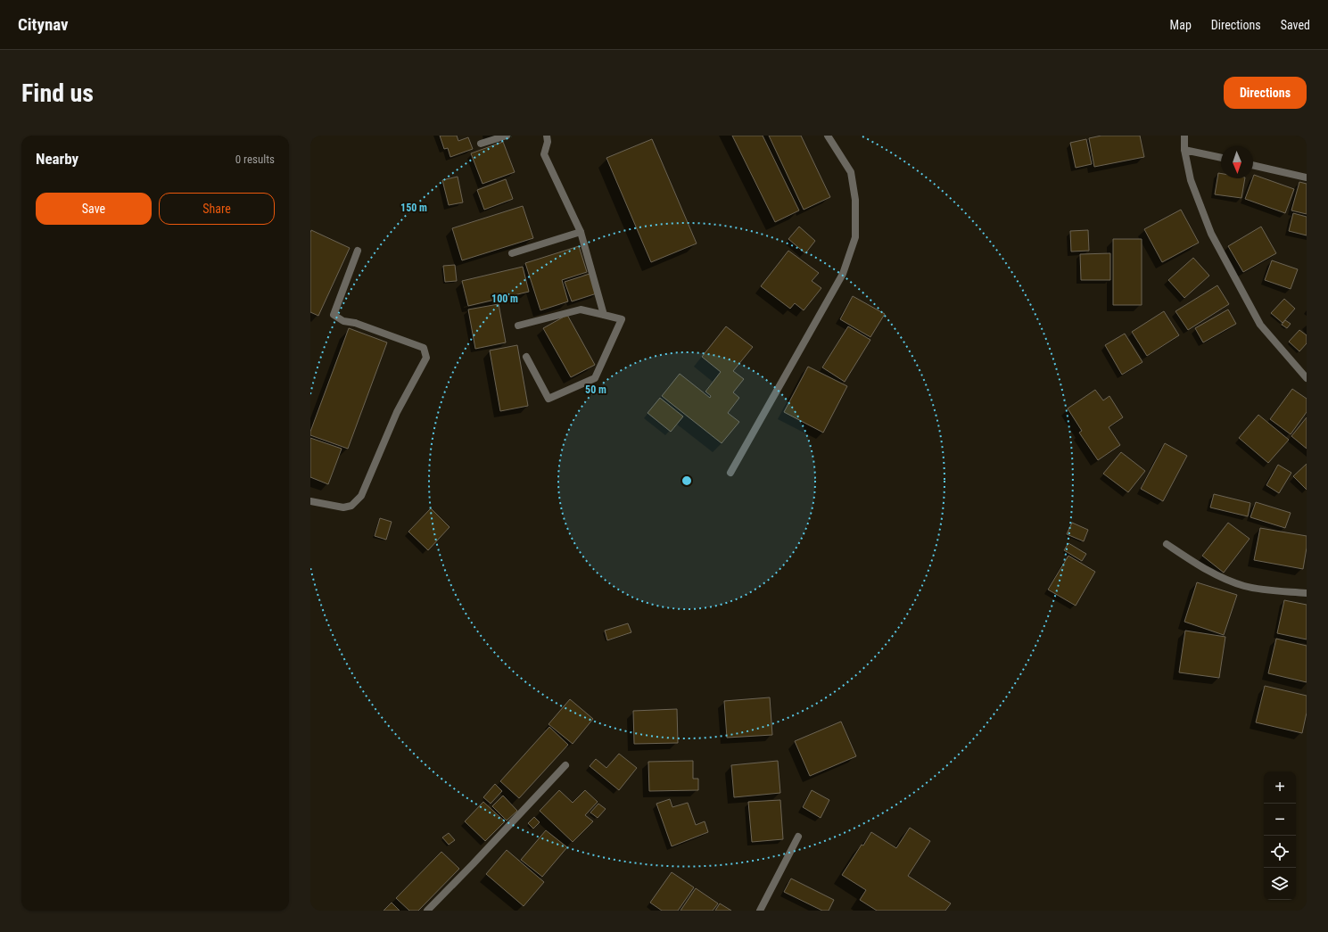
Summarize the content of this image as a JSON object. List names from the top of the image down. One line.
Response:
{"north":"bottom","page":{"header":"Citynav","nav":["Map","Directions","Saved"],"buttons":["Directions",["Save","Share"]],"title":"Find us","heading":["Nearby","0 results"],"map_buttons":["+","−"]},"rings":["150 m","100 m","50 m"]}
